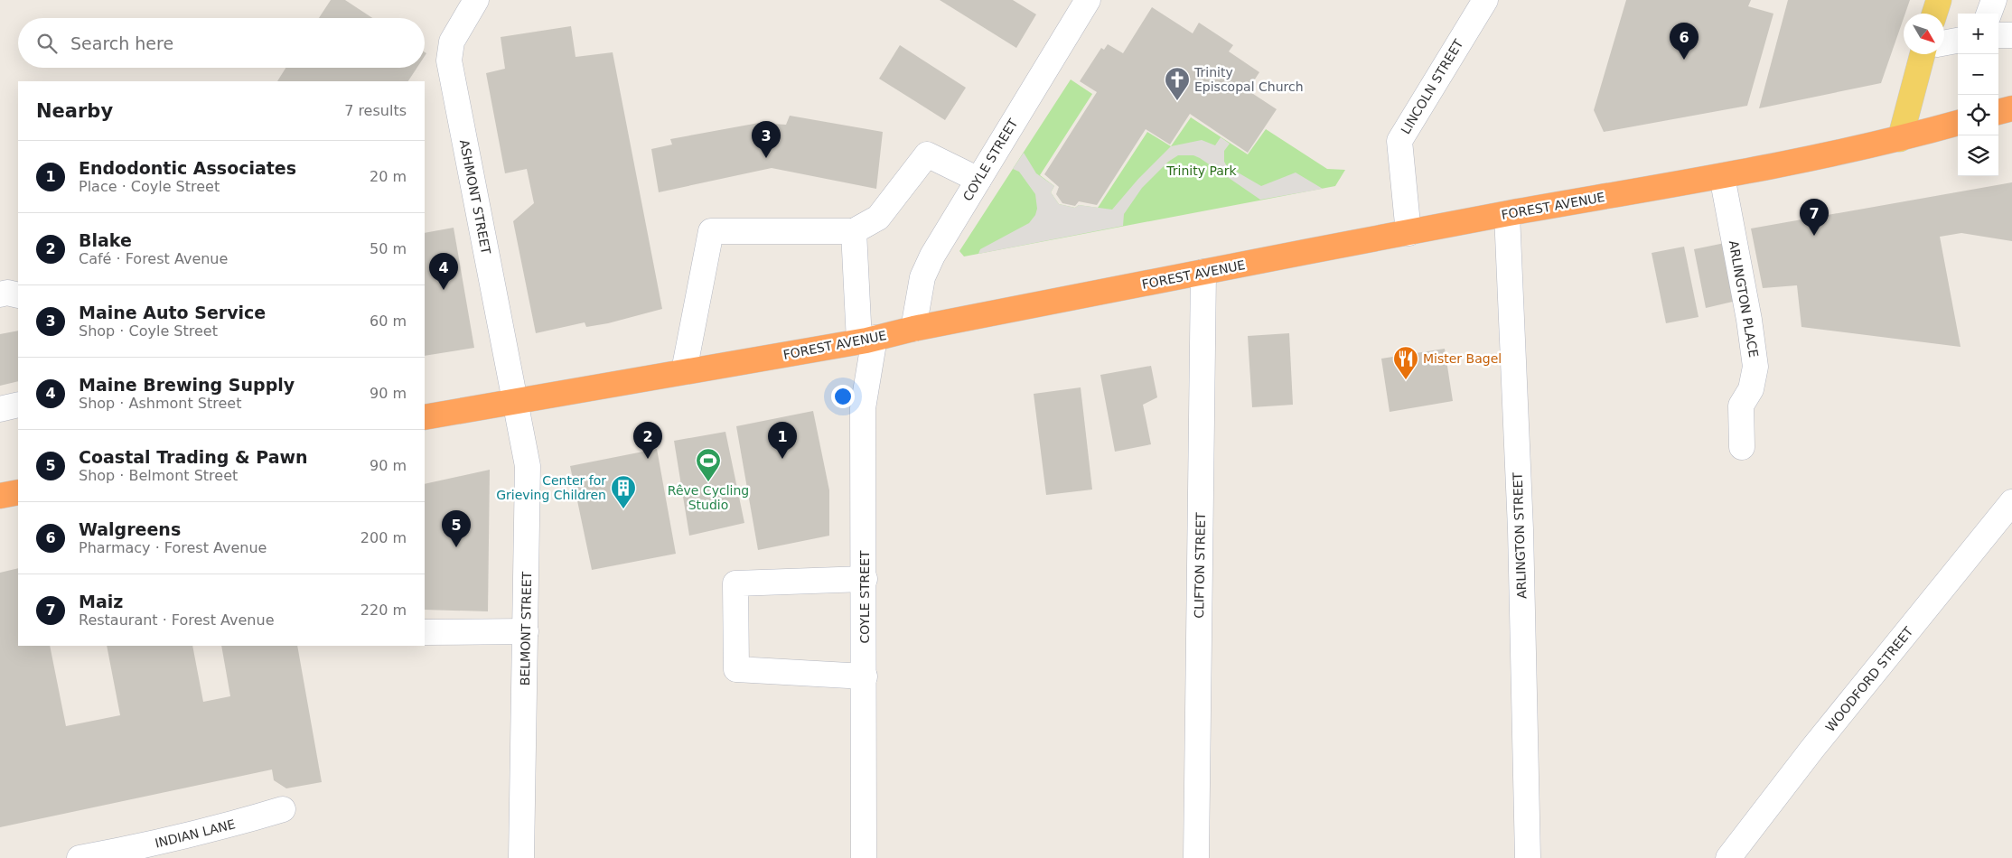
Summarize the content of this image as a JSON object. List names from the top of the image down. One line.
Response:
{"streets":{"highway":["FOREST AVENUE"],"street":["LINCOLN STREET","COYLE STREET","ASHMONT STREET","ARLINGTON PLACE","ARLINGTON STREET","CLIFTON STREET","BELMONT STREET","WOODFORD STREET","INDIAN LANE"]},"crossings":[["LINCOLN STREET","FOREST AVENUE"],["COYLE STREET","FOREST AVENUE"],["ASHMONT STREET","FOREST AVENUE"],["ASHMONT STREET","BELMONT STREET"],["FOREST AVENUE","ARLINGTON PLACE"],["FOREST AVENUE","ARLINGTON STREET"],["FOREST AVENUE","CLIFTON STREET"],["FOREST AVENUE","BELMONT STREET"]],"parks":["Trinity Park"],"places":{"church":["Trinity Episcopal Church"],"restaurant":["Mister Bagel"],"sports":["Rêve Cycling Studio"],"building":["Center for Grieving Children"]},"north":"bottom right","page":{"map_buttons":["+","−"],"search":"Search here","pins":["6","3","7","4","1","2","5"],"heading":["Nearby","7 results"],"list":[{"mark":"1","name":"Endodontic Associates","note":"Place · Coyle Street","value":"20 m"},{"mark":"2","name":"Blake","note":"Café · Forest Avenue","value":"50 m"},{"mark":"3","name":"Maine Auto Service","note":"Shop · Coyle Street","value":"60 m"},{"mark":"4","name":"Maine Brewing Supply","note":"Shop · Ashmont Street","value":"90 m"},{"mark":"5","name":"Coastal Trading & Pawn","note":"Shop · Belmont Street","value":"90 m"},{"mark":"6","name":"Walgreens","note":"Pharmacy · Forest Avenue","value":"200 m"},{"mark":"7","name":"Maiz","note":"Restaurant · Forest Avenue","value":"220 m"}]}}
